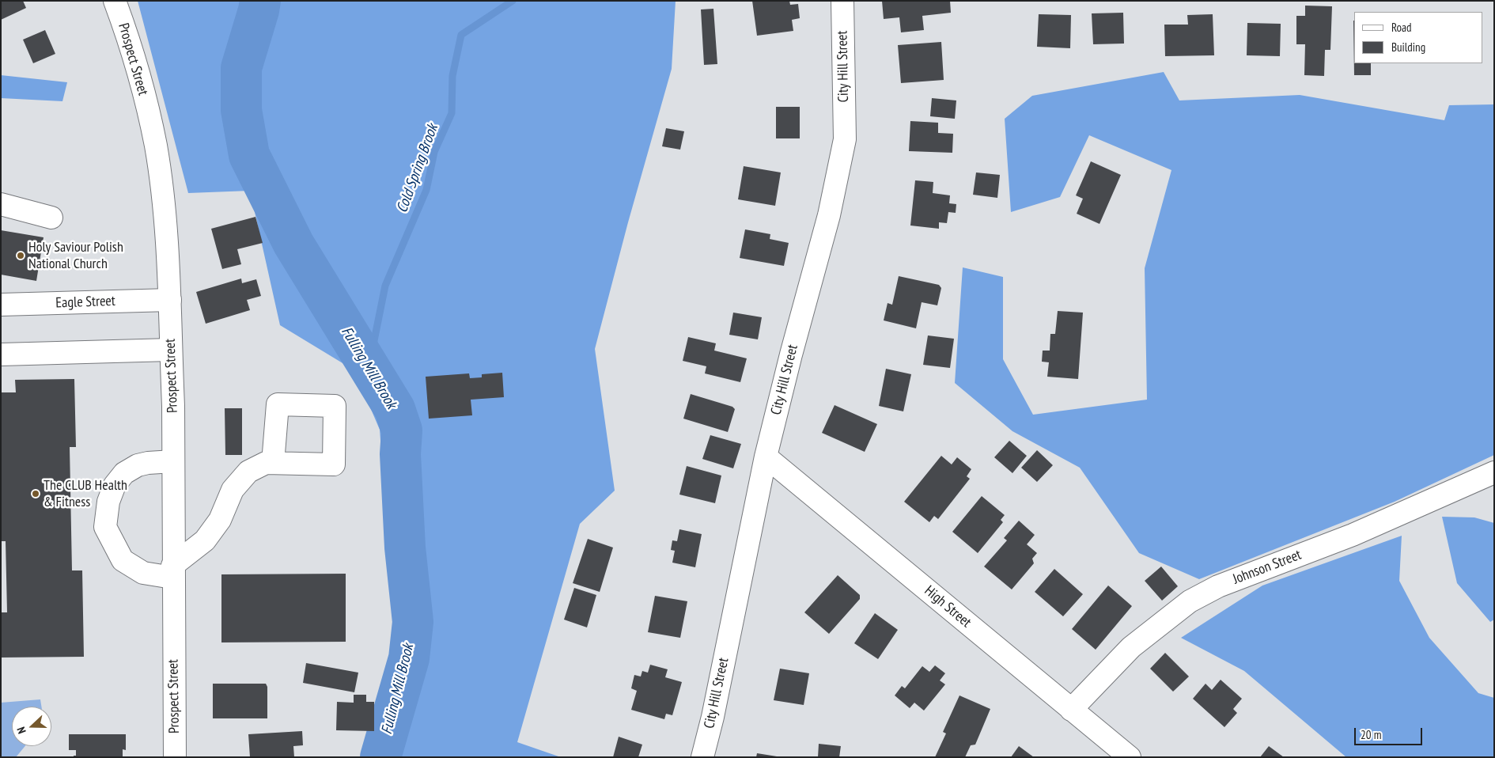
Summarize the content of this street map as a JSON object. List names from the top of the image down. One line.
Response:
{"streets":{"street":["Prospect Street","City Hill Street","Eagle Street","Johnson Street","High Street"]},"crossings":[["Prospect Street","Eagle Street"],["City Hill Street","High Street"],["Johnson Street","High Street"]],"water":["Cold Spring Brook","Fulling Mill Brook"],"places":["Holy Saviour Polish National Church","The CLUB Health & Fitness"],"legend":["Road","Building"],"scale_bar":"20 m","north":"left"}
